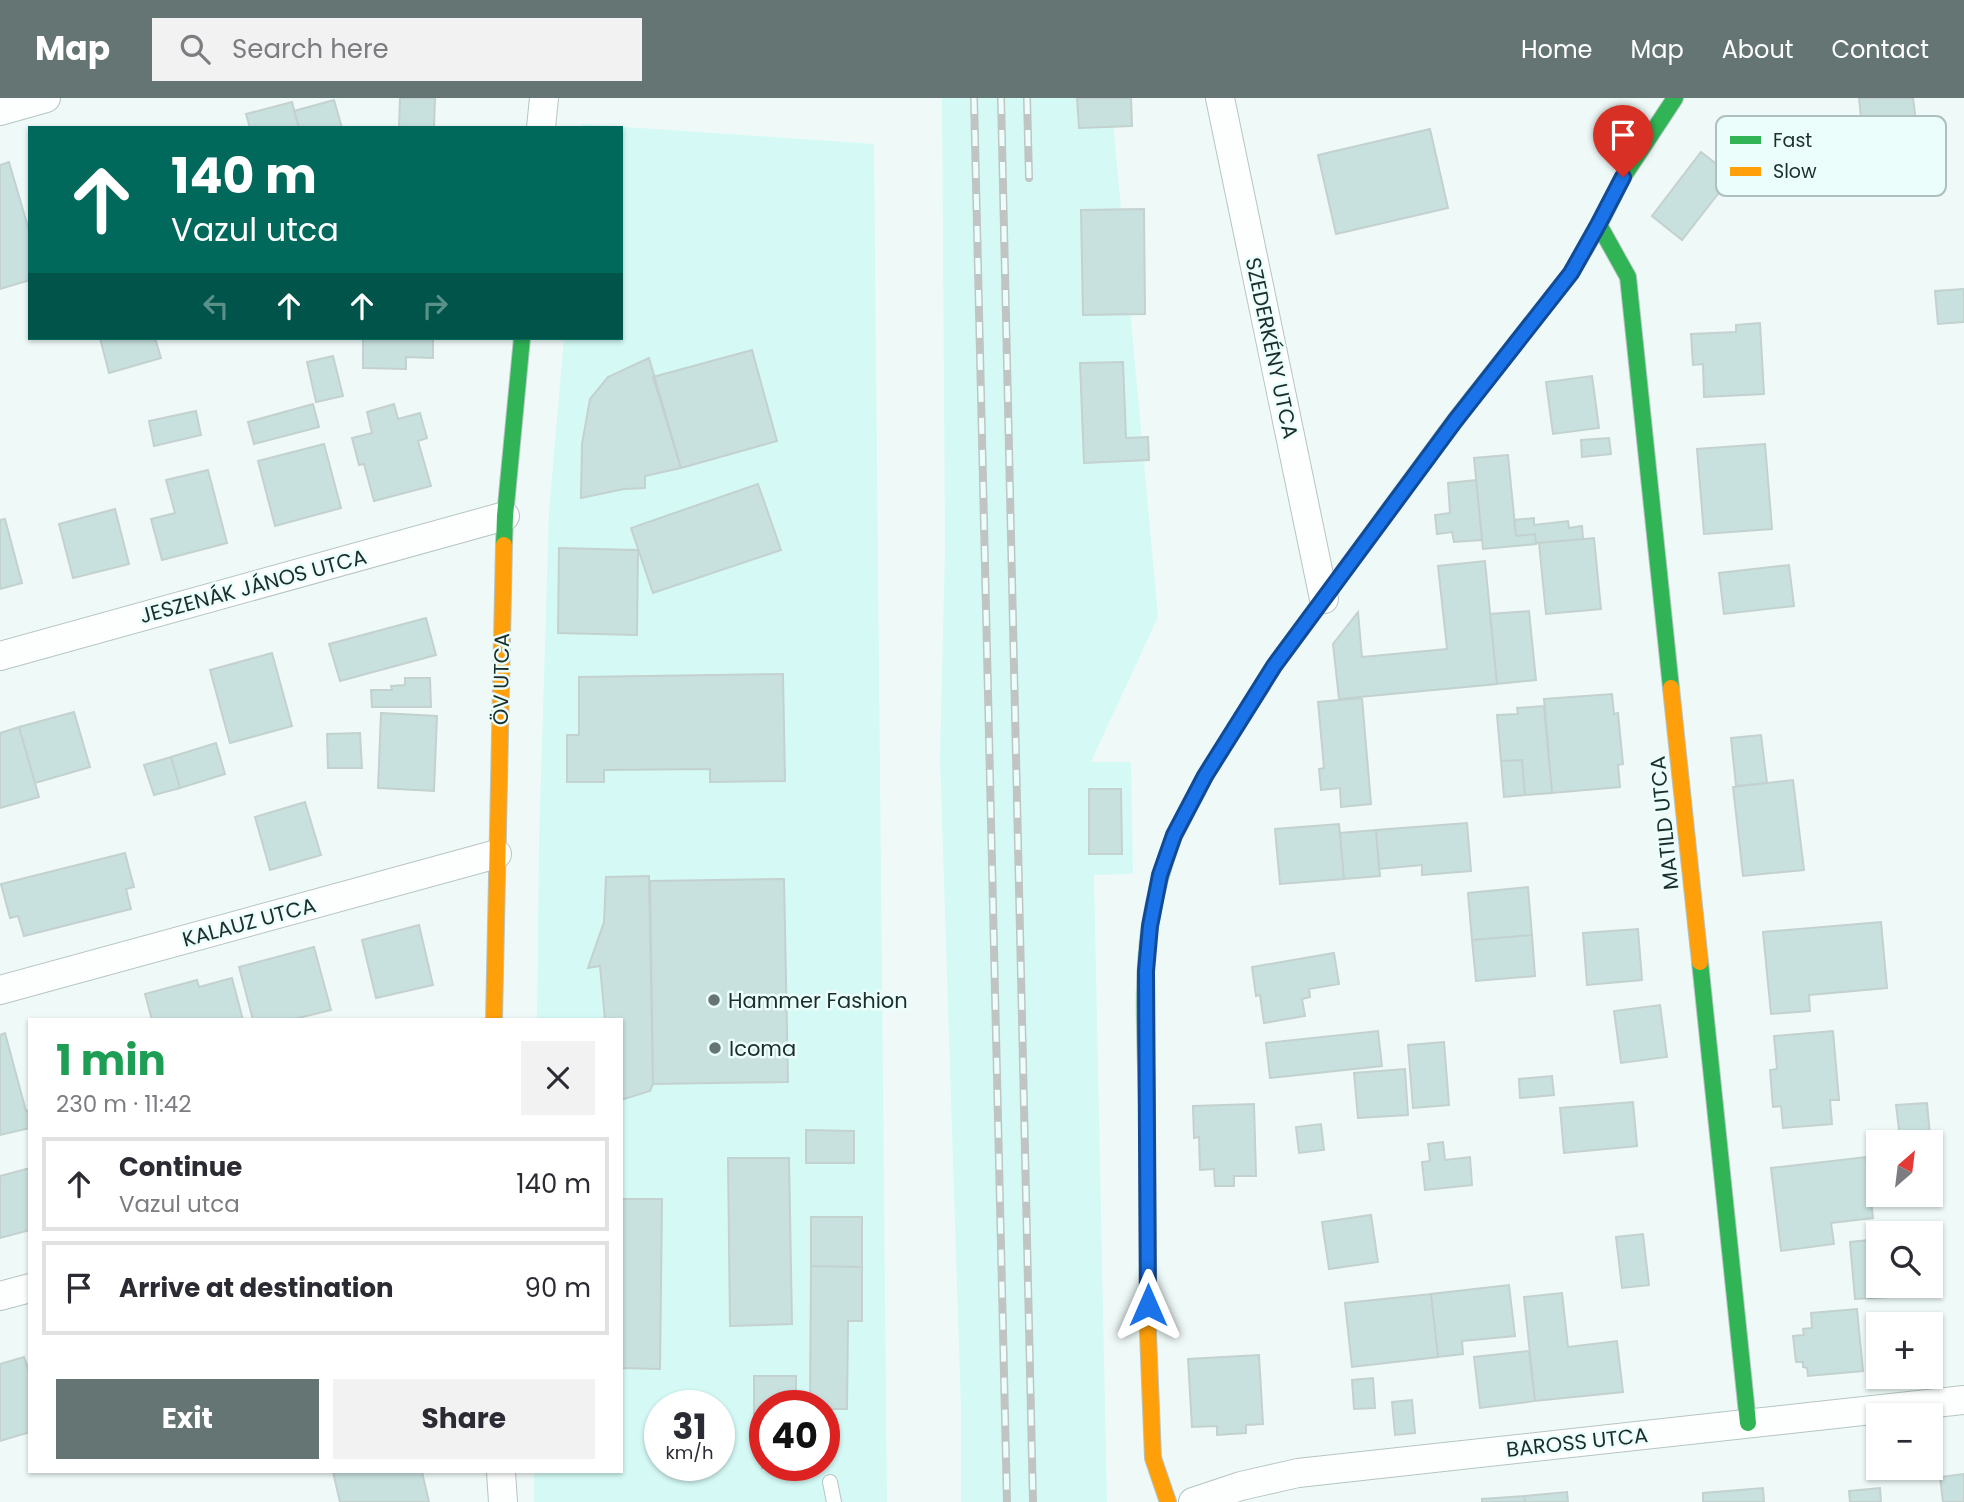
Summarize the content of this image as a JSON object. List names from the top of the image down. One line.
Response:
{"streets":{"street":["SZEDERKÉNY UTCA","JESZENÁK JÁNOS UTCA","ÖV UTCA","MATILD UTCA","KALAUZ UTCA","BAROSS UTCA"]},"crossings":[["JESZENÁK JÁNOS UTCA","ÖV UTCA"],["ÖV UTCA","KALAUZ UTCA"],["MATILD UTCA","BAROSS UTCA"]],"places":["Hammer Fashion","Icoma"],"legend":["Fast","Slow"],"north":"top right","page":{"header":"Map","search":"Search here","nav":["Home","Map","About","Contact"],"turn":["140 m","Vazul utca"],"heading":["1 min","230 m · 11:42"],"map_buttons":["+","−"],"list":[{"name":"Continue","note":"Vazul utca","value":"140 m"},{"name":"Arrive at destination","value":"90 m"}],"buttons":["Exit","Share"],"speed":"31 km/h","limit":"40"}}
